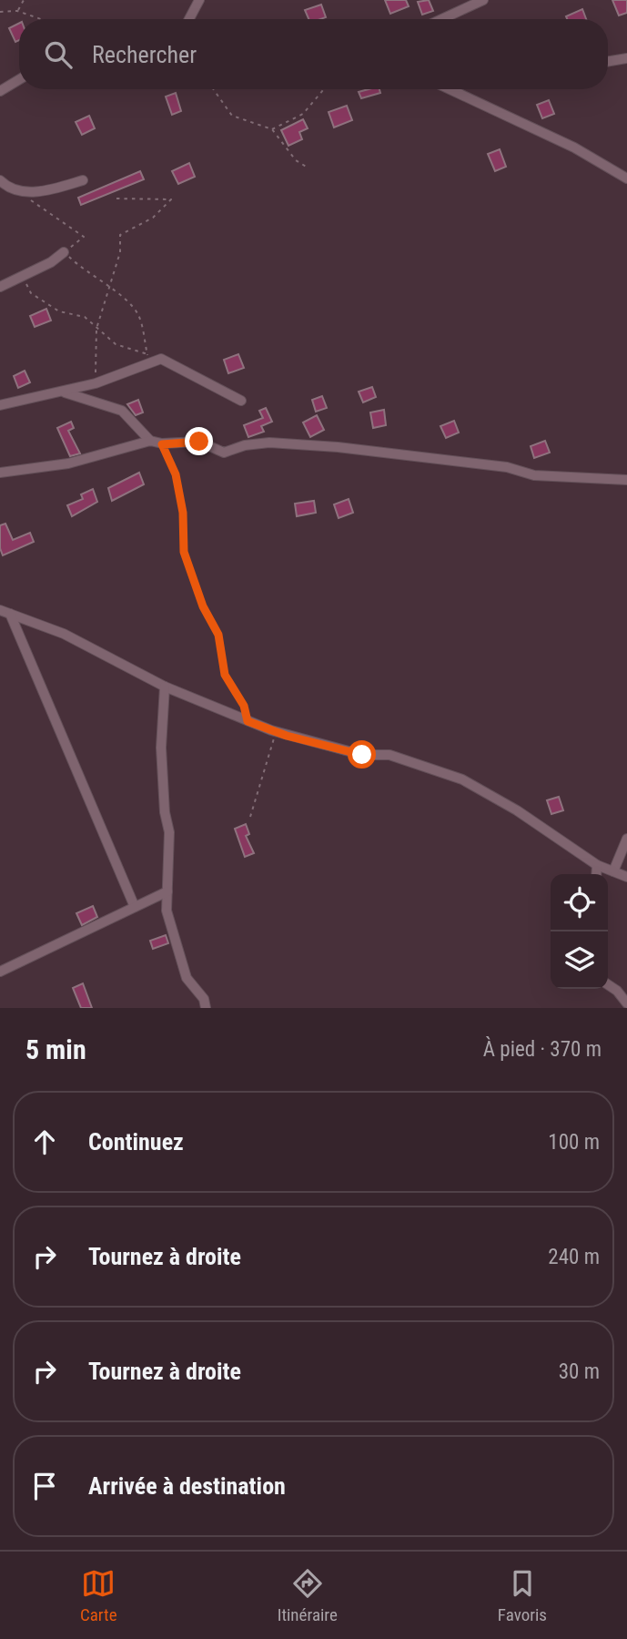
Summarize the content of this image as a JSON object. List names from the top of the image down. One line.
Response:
{"page":{"search":"Rechercher","heading":["5 min","À pied · 370 m"],"list":[["Continuez","100 m"],["Tournez à droite","240 m"],["Tournez à droite","30 m"],"Arrivée à destination"],"nav":["Carte","Itinéraire","Favoris"]}}
